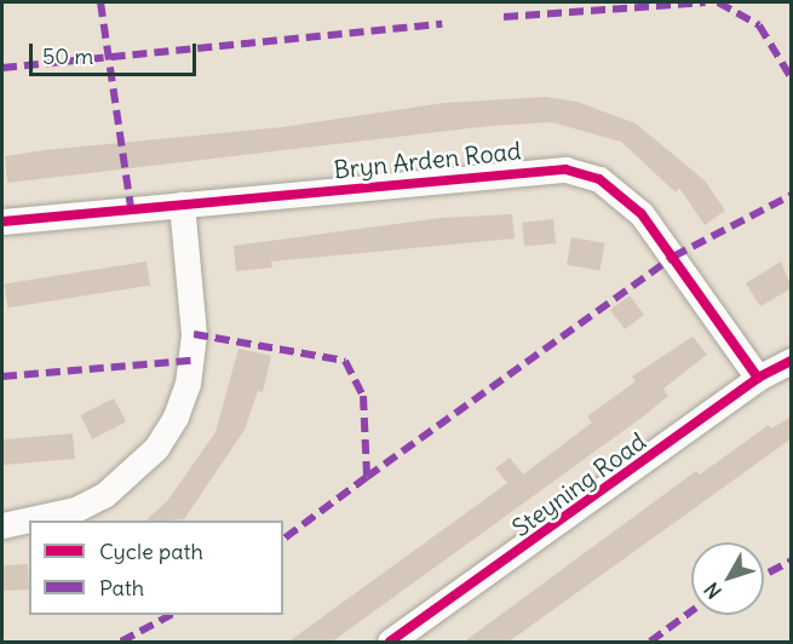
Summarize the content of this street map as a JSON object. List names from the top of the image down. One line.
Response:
{"streets":{"street":["Bryn Arden Road","Steyning Road"]},"crossings":[["Bryn Arden Road","Steyning Road"]],"legend":["Cycle path","Path"],"scale_bar":"50 m","north":"bottom left"}
